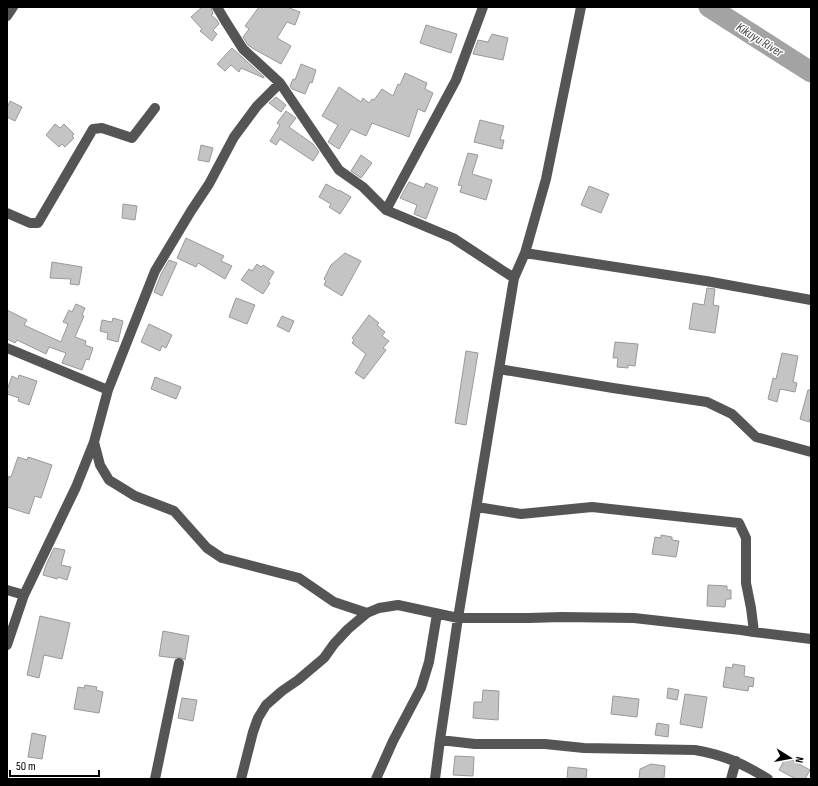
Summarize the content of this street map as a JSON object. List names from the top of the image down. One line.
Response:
{"water":["Kikuyu River"],"scale_bar":"50 m","north":"right"}
